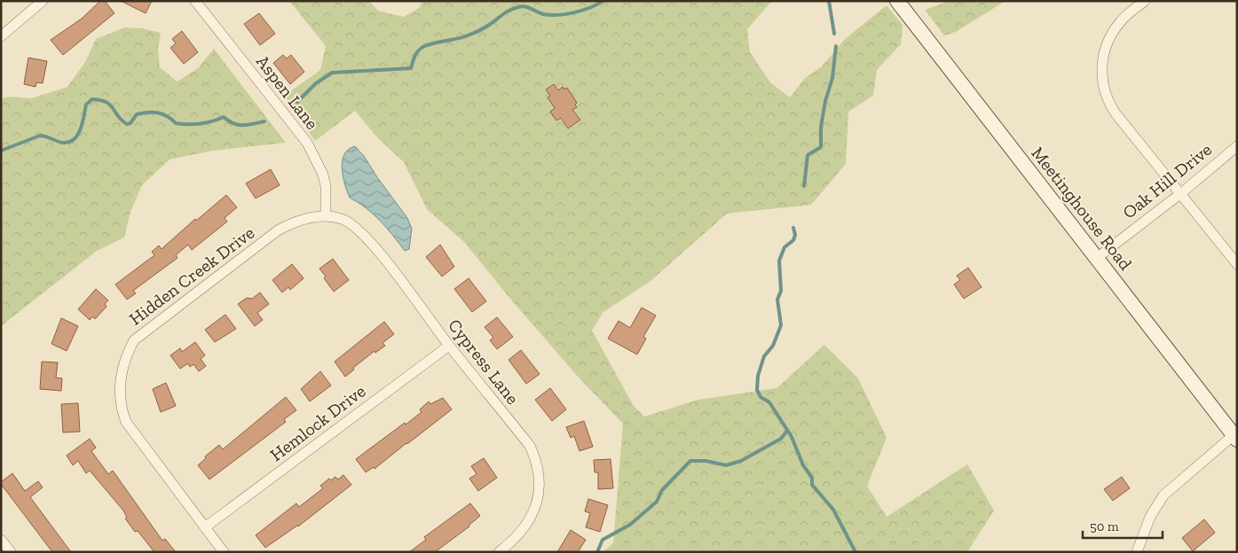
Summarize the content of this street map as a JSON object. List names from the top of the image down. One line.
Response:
{"streets":{"street":["Aspen Lane","Oak Hill Drive","Meetinghouse Road","Hidden Creek Drive","Cypress Lane","Hemlock Drive"]},"crossings":[["Aspen Lane","Hidden Creek Drive"],["Aspen Lane","Cypress Lane"],["Oak Hill Drive","Meetinghouse Road"],["Hidden Creek Drive","Cypress Lane"],["Hidden Creek Drive","Hemlock Drive"],["Cypress Lane","Hemlock Drive"]],"scale_bar":"50 m"}
